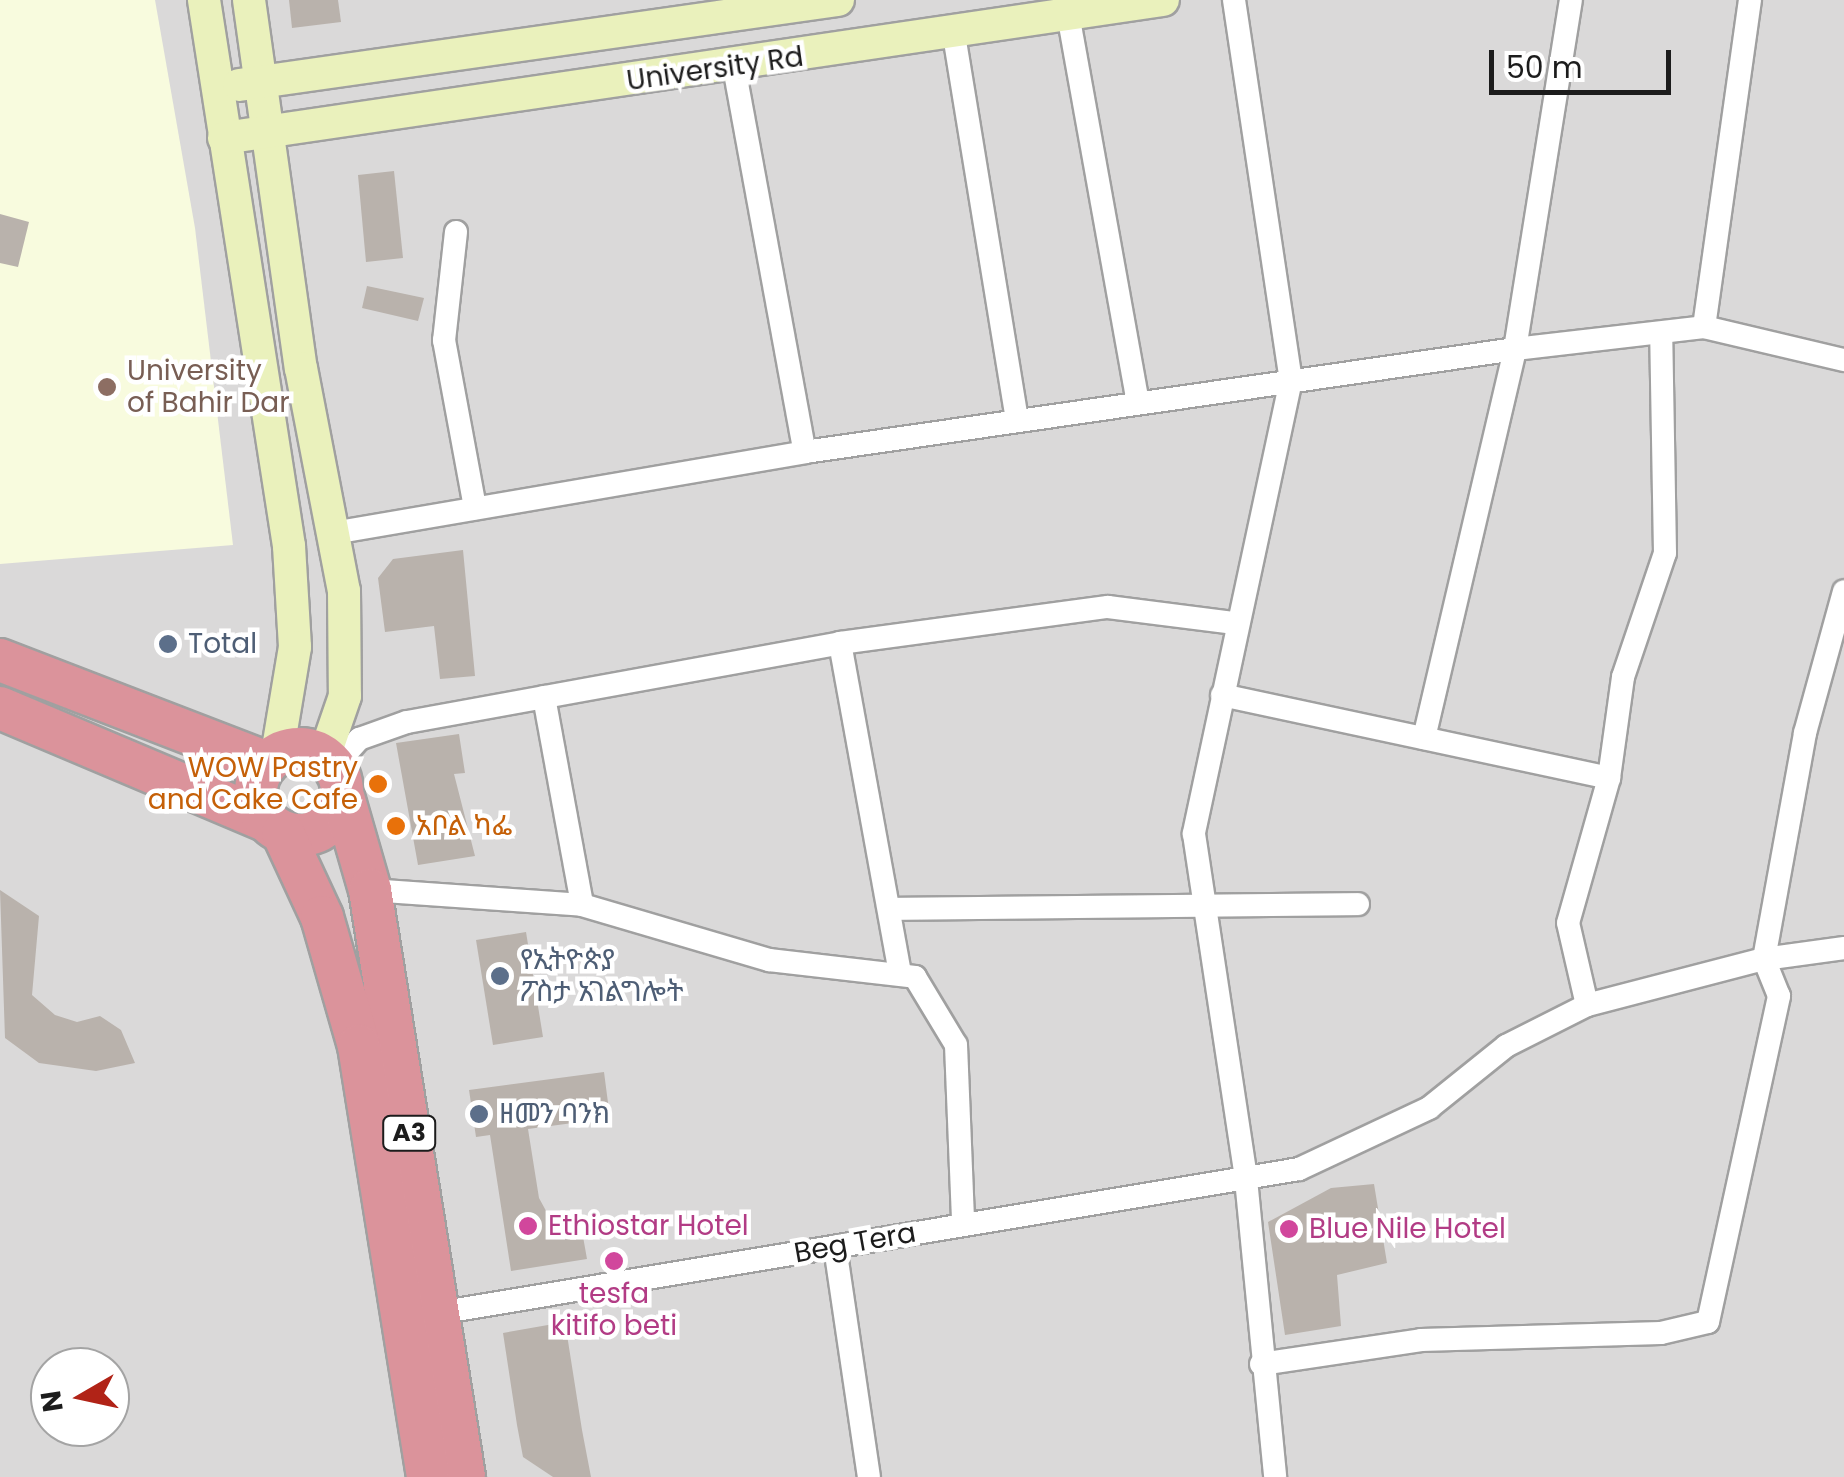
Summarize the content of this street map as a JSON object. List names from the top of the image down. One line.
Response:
{"streets":{"highway":["A3"],"street":["University Rd","Beg Tera"]},"crossings":[["A3","Beg Tera"]],"places":["University of Bahir Dar","Total","WOW Pastry and Cake Cafe","አቦል ካፌ","የኢትዮጵያ ፖስታ አገልግሎት","ዘመን ባንክ","Ethiostar Hotel","Blue Nile Hotel","tesfa kitifo beti"],"scale_bar":"50 m","north":"left"}
